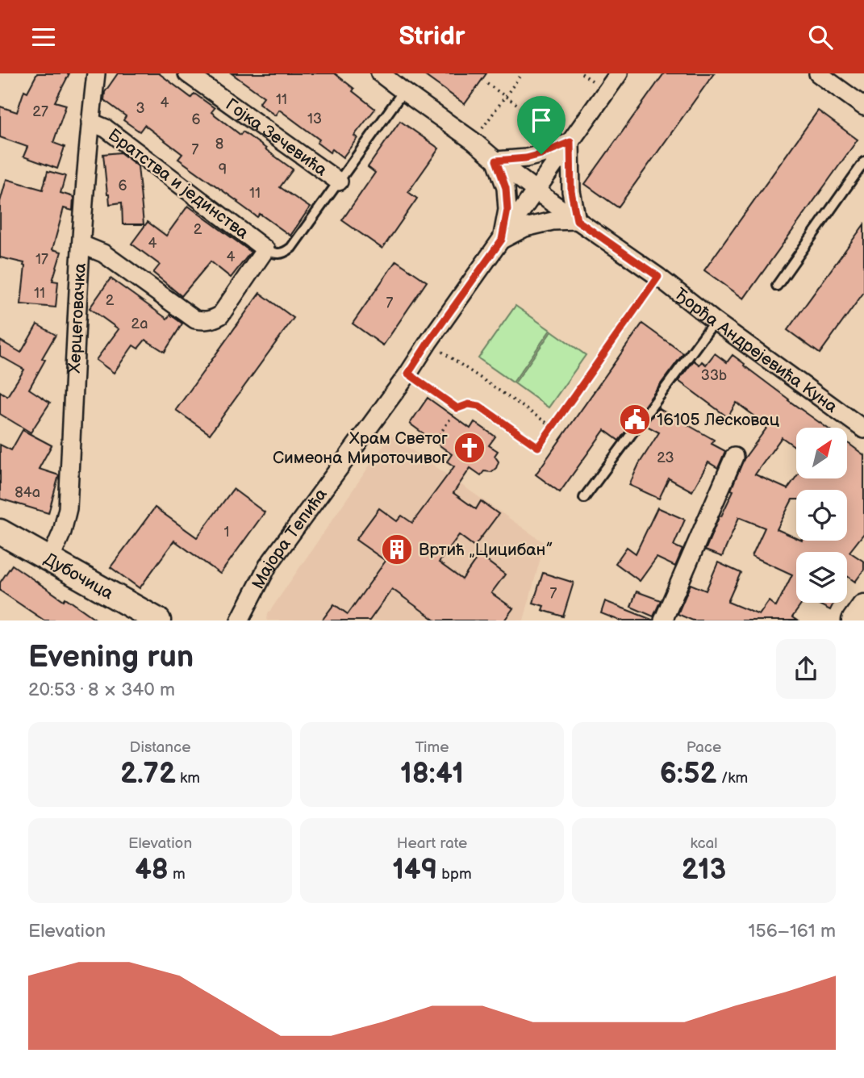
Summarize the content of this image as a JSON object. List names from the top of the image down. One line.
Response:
{"streets":{"street":["Гојка Зечевића","Братства и јединства","Херцеговачка","Ђорђа Андрејевића Куна","Мајора Тепића","Дубочица"]},"crossings":[["Братства и јединства","Херцеговачка"],["Херцеговачка","Дубочица"],["Ђорђа Андрејевића Куна","Мајора Тепића"]],"places":{"public building":["16105 Лесковац"],"church":["Храм Светог Симеона Мироточивог"],"building":["Вртић „Цицибан”"]},"house_numbers":["11","4","3","27","13","6","8","7","9","6","11","2","4","4","17","11","2","7","2a","33b","23","84a","1","7"],"north":"top right","page":{"header":"Stridr","heading":["Evening run","20:53 · 8 × 340 m"],"stats":[["Distance","2.72 km"],["Time","18:41"],["Pace","6:52 /km"],["Elevation","48 m"],["Heart rate","149 bpm"],["kcal","213"]],"chart":["Elevation","156–161 m"]}}
